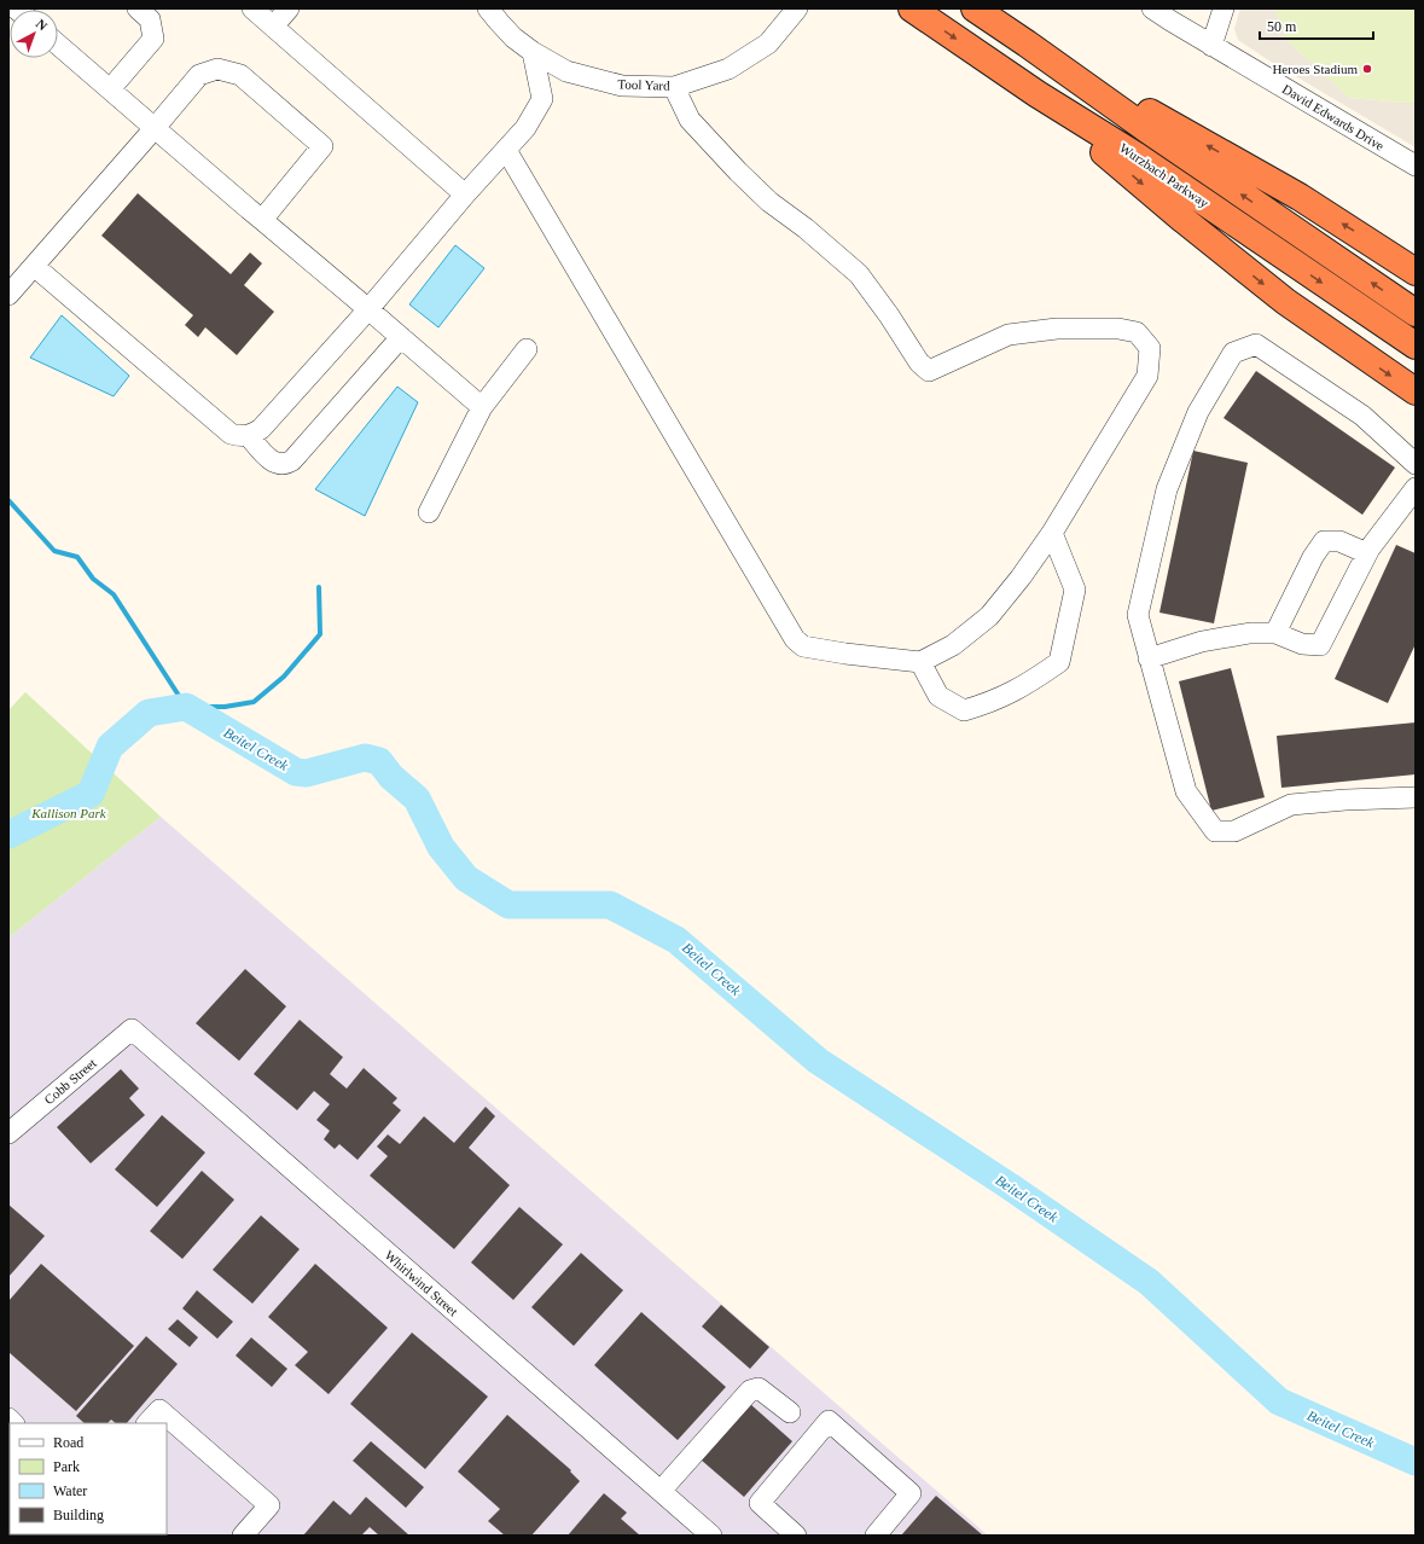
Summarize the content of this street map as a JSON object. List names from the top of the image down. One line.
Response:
{"streets":{"highway":["Wurzbach Parkway"],"street":["Tool Yard","David Edwards Drive","Cobb Street","Whirlwind Street"]},"crossings":[["Cobb Street","Whirlwind Street"]],"water":["Beitel Creek"],"parks":["Kallison Park"],"places":["Heroes Stadium"],"legend":["Road","Park","Water","Building"],"scale_bar":"50 m","north":"top right"}
